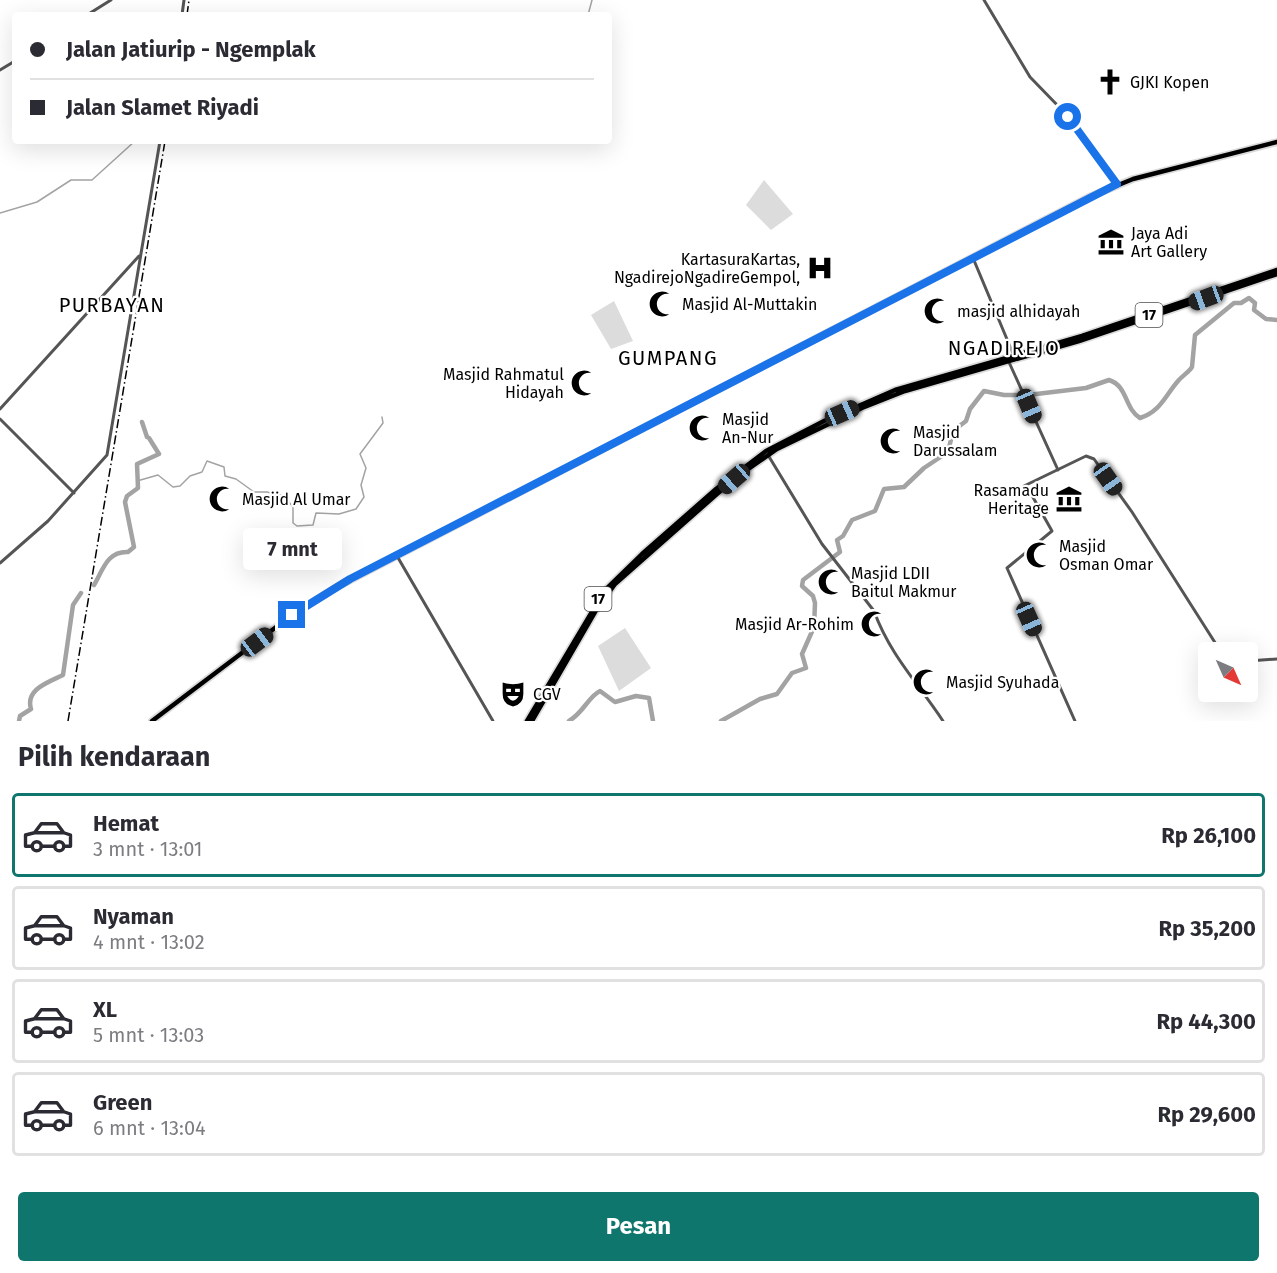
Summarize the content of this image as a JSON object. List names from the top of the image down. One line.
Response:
{"streets":{"main road":["17"]},"districts":["PURBAYAN","NGADIREJO","GUMPANG"],"places":{"church":["GJKI Kopen"],"museum":["Jaya Adi Art Gallery","Rasamadu Heritage"],"hospital":["KartasuraKartas, NgadirejoNgadireGempol,"],"mosque":["Masjid Al-Muttakin","masjid alhidayah","Masjid Rahmatul Hidayah","Masjid An-Nur","Masjid Darussalam","Masjid Al Umar","Masjid Osman Omar","Masjid LDII Baitul Makmur","Masjid Ar-Rohim","Masjid Syuhada"],"theatre":["CGV"]},"north":"bottom right","page":{"banner":["Jalan Jatiurip - Ngemplak","Jalan Slamet Riyadi"],"bubble":"7 mnt","heading":"Pilih kendaraan","list":[{"name":"Hemat","note":"3 mnt · 13:01","value":"Rp 26,100"},{"name":"Nyaman","note":"4 mnt · 13:02","value":"Rp 35,200"},{"name":"XL","note":"5 mnt · 13:03","value":"Rp 44,300"},{"name":"Green","note":"6 mnt · 13:04","value":"Rp 29,600"}],"buttons":"Pesan"}}
